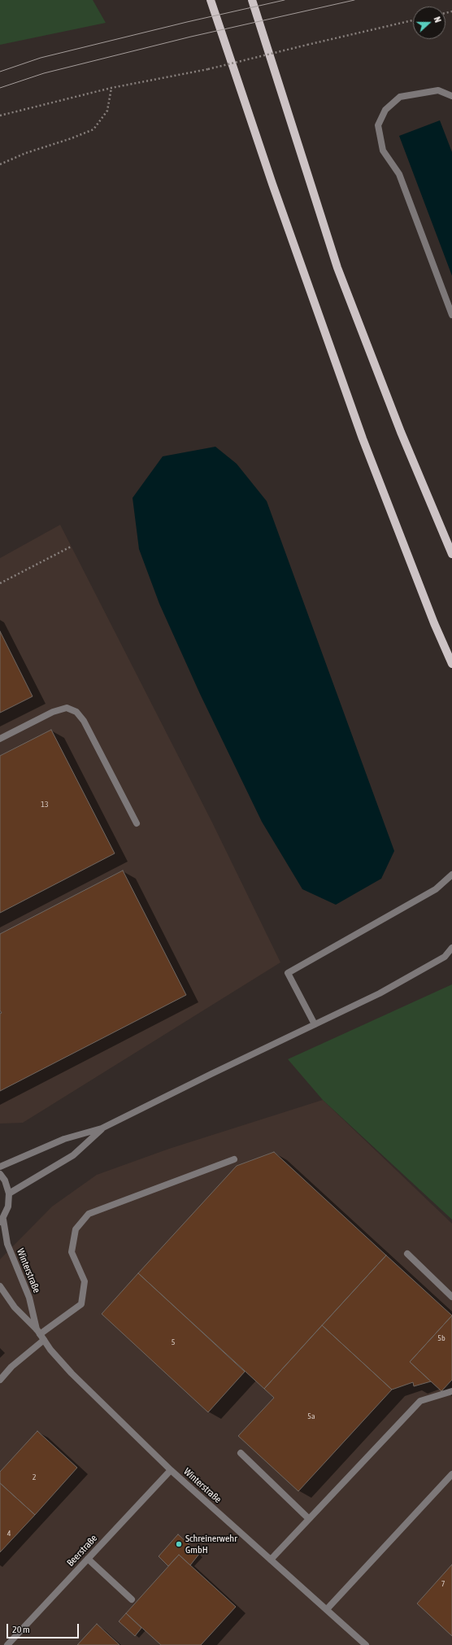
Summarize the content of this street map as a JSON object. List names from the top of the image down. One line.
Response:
{"streets":{"street":["Winterstraße","Beerstraße"]},"crossings":[["Winterstraße","Beerstraße"]],"places":["Schreinerwehr GmbH"],"house_numbers":["13","5b","5","5a","2","4","7"],"scale_bar":"20 m","north":"right"}
